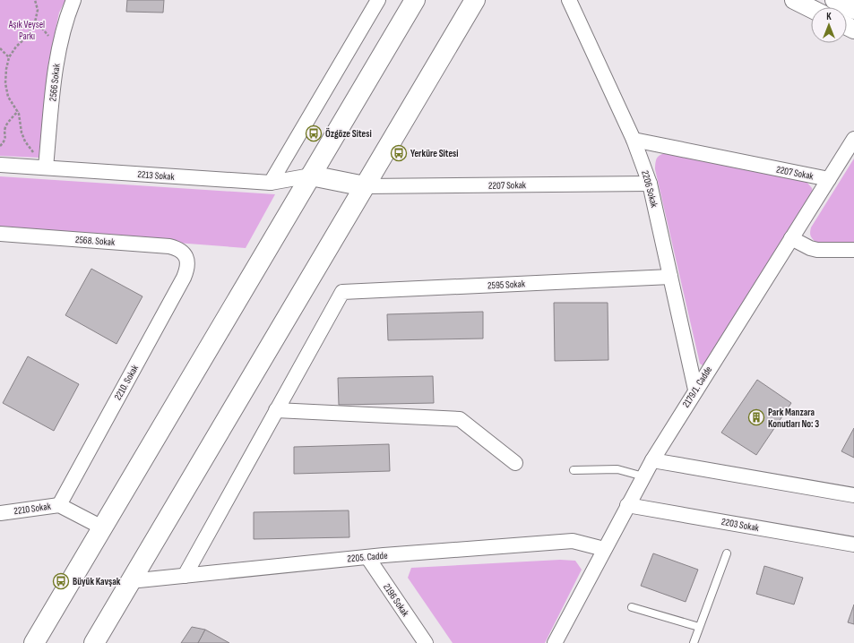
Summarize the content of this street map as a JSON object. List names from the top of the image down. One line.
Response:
{"streets":{"street":["2566 Sokak","2207 Sokak","2213 Sokak","2206 Sokak","2568. Sokak","2595 Sokak","2210. Sokak","2179/1. Cadde","2210 Sokak","2203 Sokak","2205. Cadde","2196 Sokak"]},"crossings":[["2566 Sokak","2213 Sokak"],["2207 Sokak","2206 Sokak"],["2207 Sokak","2179/1. Cadde"],["2206 Sokak","2595 Sokak"],["2206 Sokak","2179/1. Cadde"],["2568. Sokak","2210. Sokak"],["2210. Sokak","2210 Sokak"],["2179/1. Cadde","2203 Sokak"],["2179/1. Cadde","2205. Cadde"],["2205. Cadde","2196 Sokak"]],"parks":["Aşık Veysel Parkı"],"places":{"bus stop":["Özgöze Sitesi","Yerküre Sitesi","Büyük Kavşak"],"building":["Park Manzara Konutları No: 3"]},"north":"top"}
